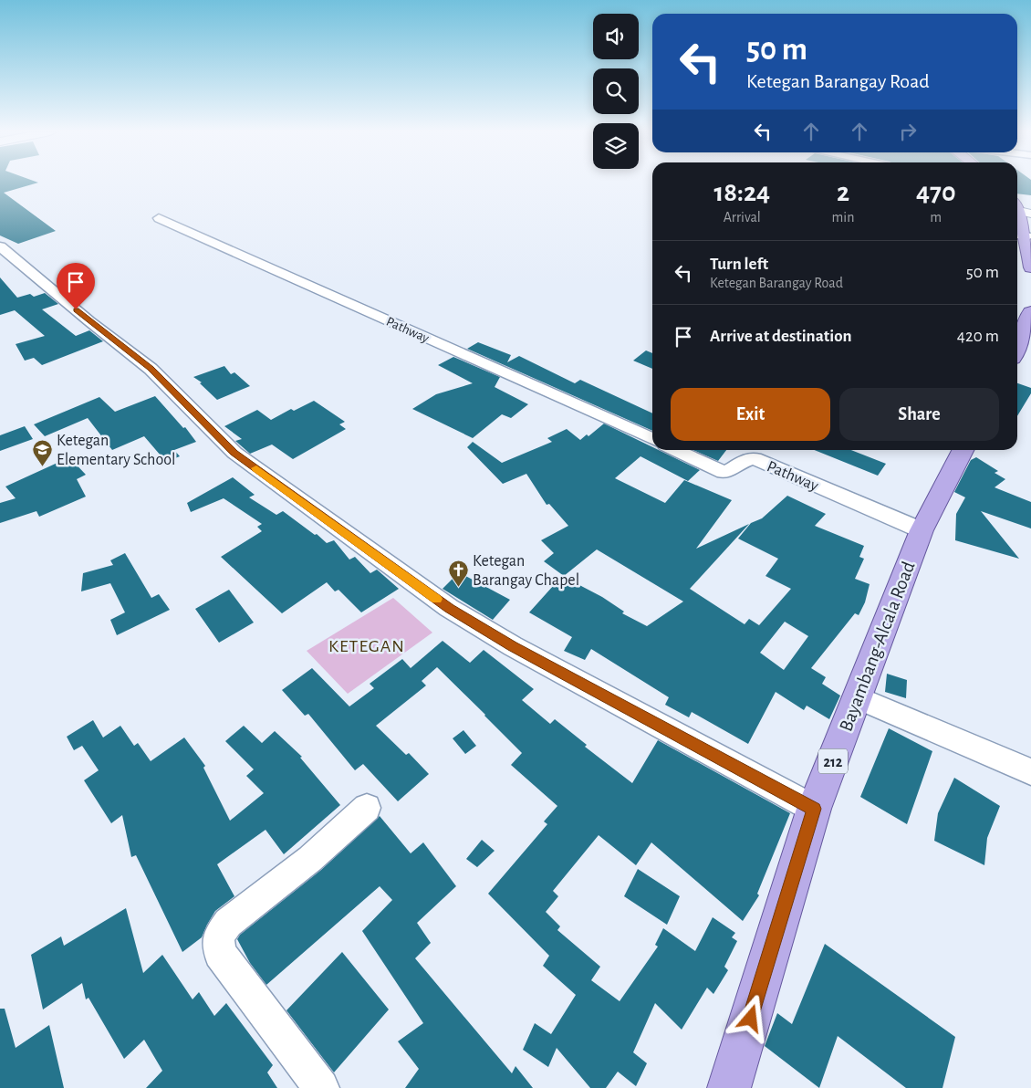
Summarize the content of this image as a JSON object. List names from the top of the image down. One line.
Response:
{"streets":{"main road":["Bayambang-Alcala Road","212"],"street":["Pathway"]},"crossings":[["Pathway","Bayambang-Alcala Road"]],"districts":["KETEGAN"],"places":{"school or university":["Ketegan Elementary School"],"church":["Ketegan Barangay Chapel"]},"page":{"turn":["50 m","Ketegan Barangay Road"],"eta":["18:24","Arrival","2","min","470","m"],"list":[{"name":"Turn left","note":"Ketegan Barangay Road","value":"50 m"},{"name":"Arrive at destination","value":"420 m"}],"buttons":["Exit","Share"]}}
